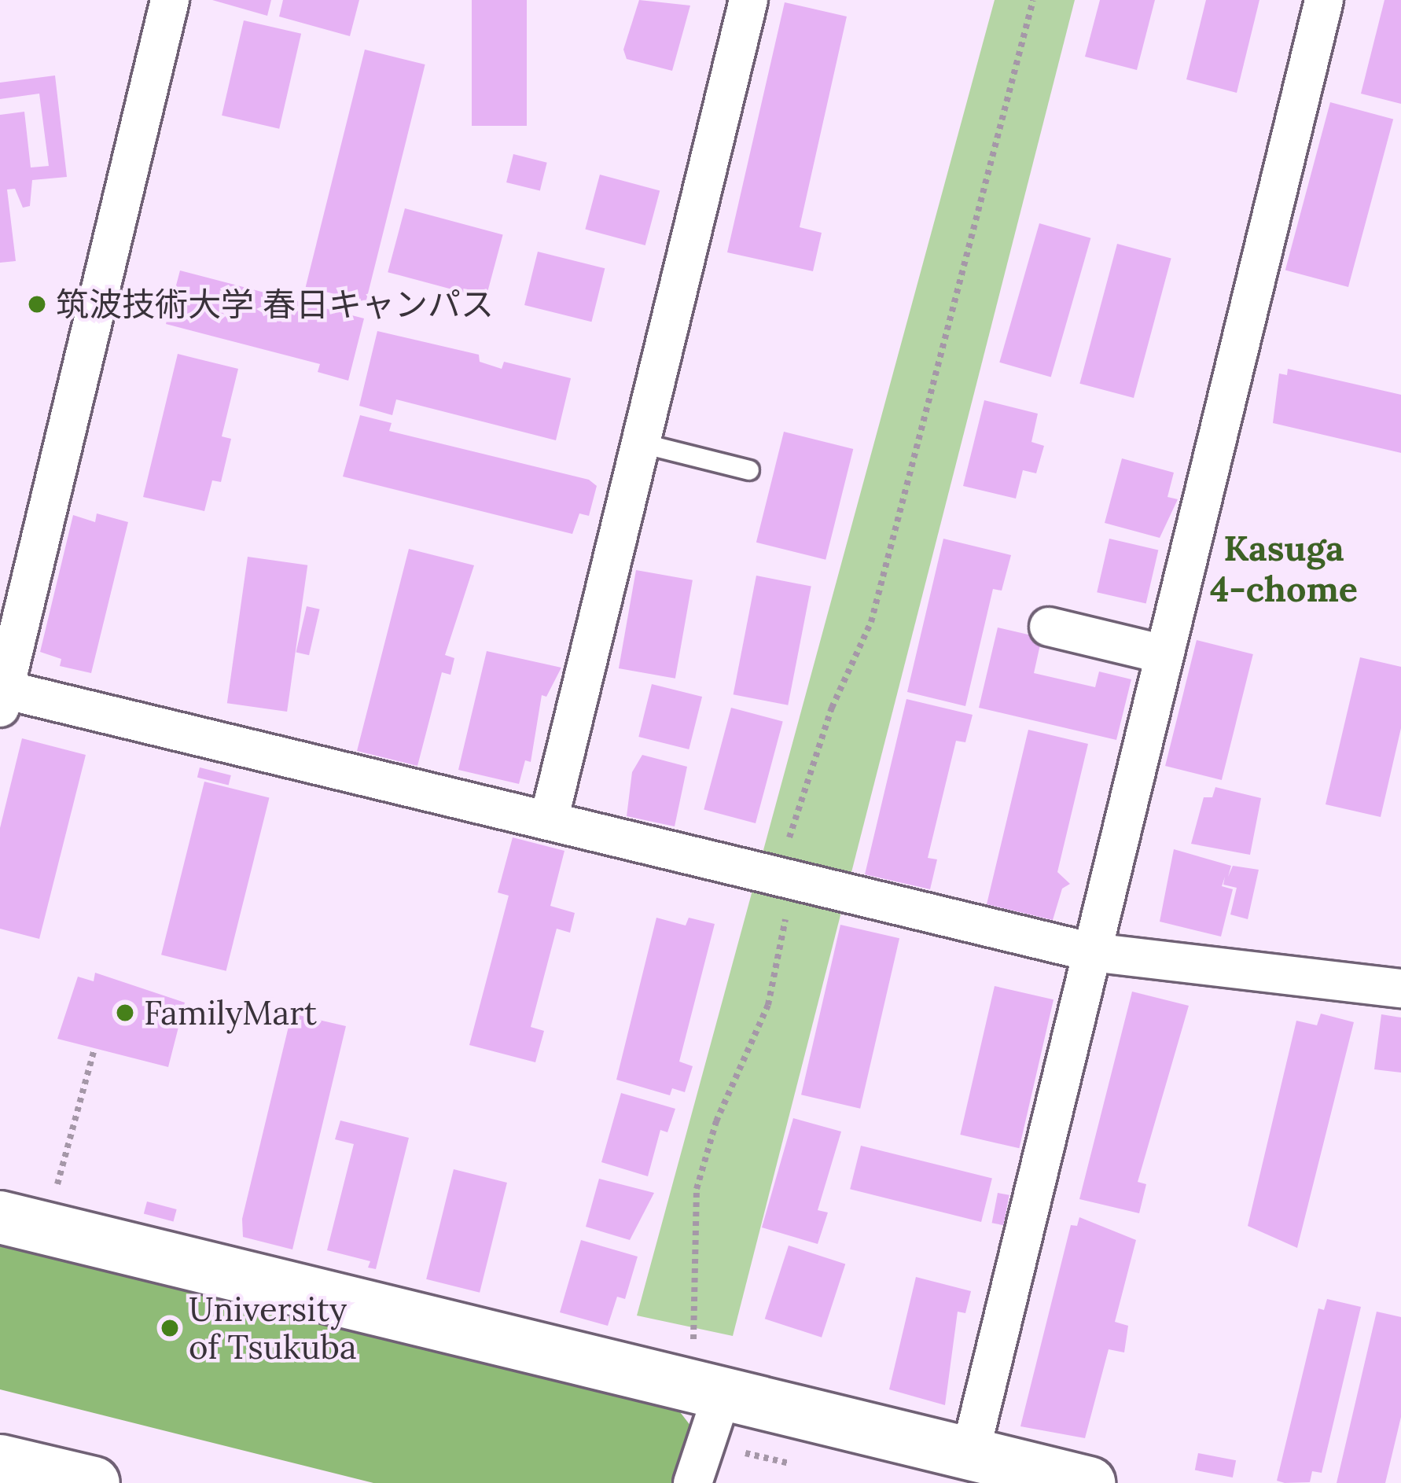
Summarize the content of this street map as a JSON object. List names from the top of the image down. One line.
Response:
{"districts":["Kasuga 4-chome"],"places":["筑波技術大学 春日キャンパス","FamilyMart","University of Tsukuba"]}
